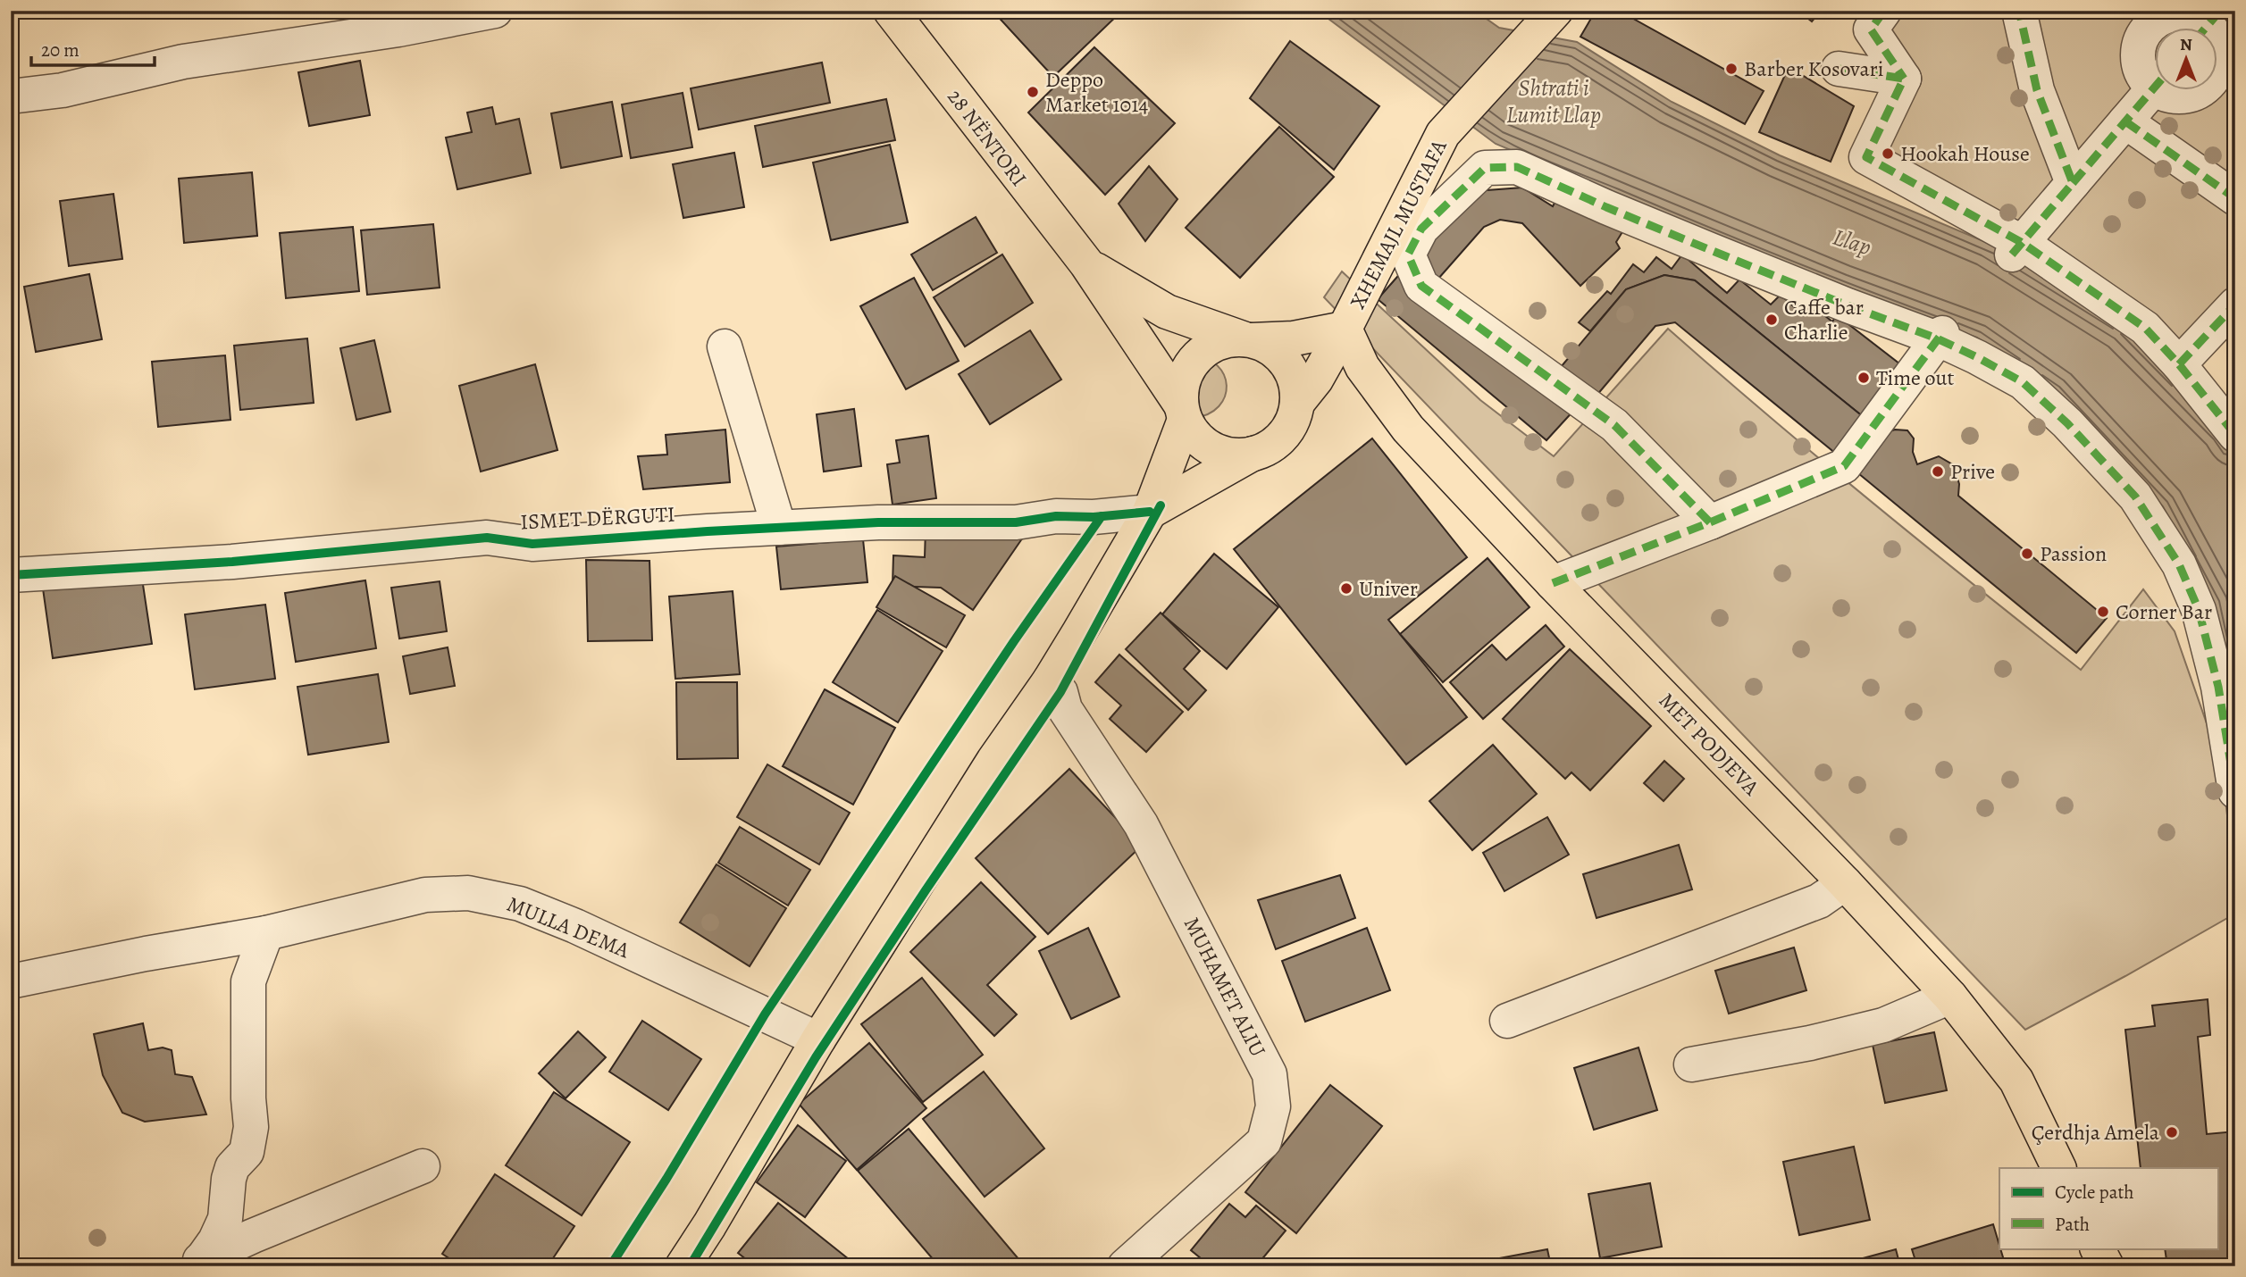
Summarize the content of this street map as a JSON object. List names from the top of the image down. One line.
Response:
{"streets":{"main road":["28 NËNTORI","XHEMAJL MUSTAFA","MET PODJEVA"],"street":["ISMET DËRGUTI","MULLA DEMA","MUHAMET ALIU"]},"crossings":[["28 NËNTORI","XHEMAJL MUSTAFA"],["XHEMAJL MUSTAFA","MET PODJEVA"]],"water":["Shtrati i Lumit Llap","Llap"],"places":["Barber Kosovari","Deppo Market 1014","Hookah House","Caffe bar Charlie","Time out","Prive","Passion","Univer","Corner Bar","Çerdhja Amela"],"legend":["Cycle path","Path"],"scale_bar":"20 m","north":"top"}
